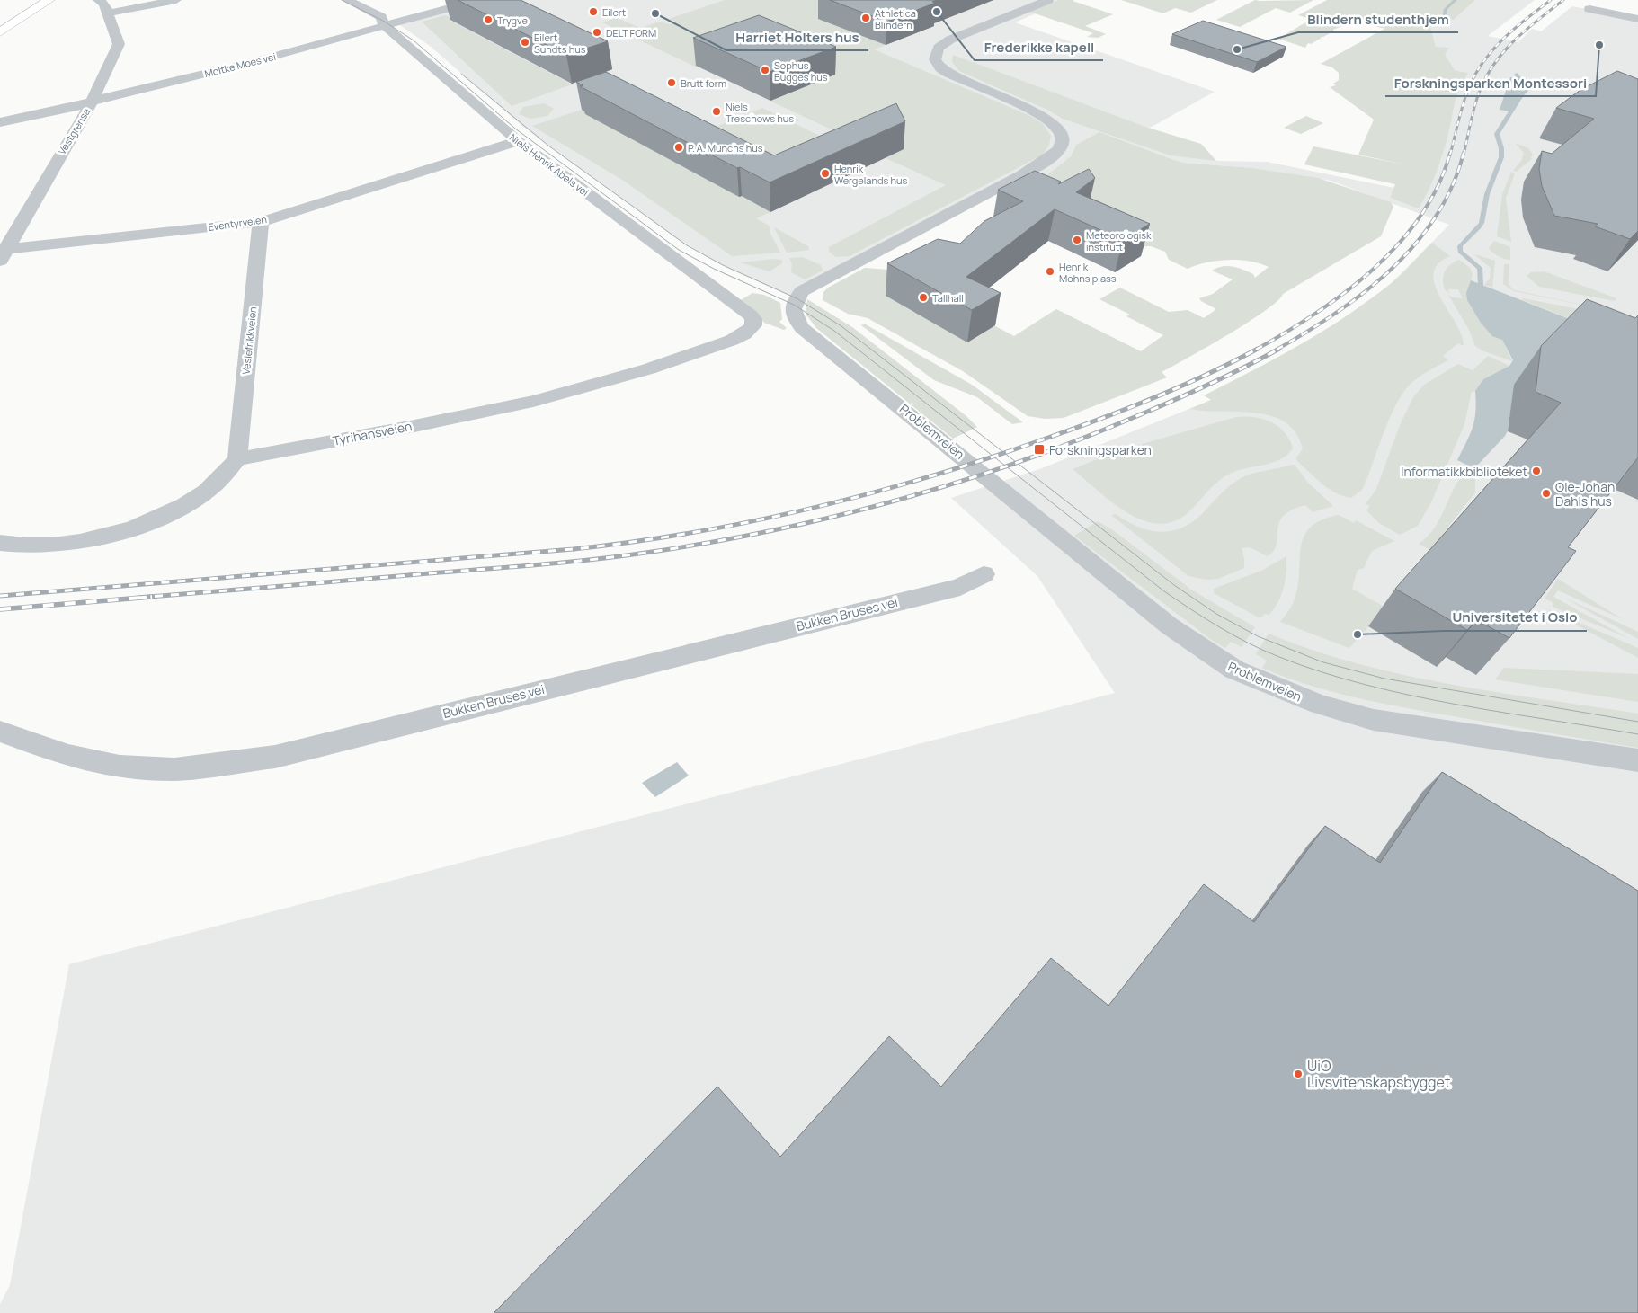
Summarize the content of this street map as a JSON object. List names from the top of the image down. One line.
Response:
{"streets":{"street":["Moltke Moes vei","Vestgrensa","Niels Henrik Abels vei","Eventyrveien","Veslefrikkveien","Problemveien","Tyrihansveien","Bukken Bruses vei"]},"crossings":[["Moltke Moes vei","Vestgrensa"],["Moltke Moes vei","Niels Henrik Abels vei"],["Vestgrensa","Eventyrveien"],["Niels Henrik Abels vei","Eventyrveien"],["Niels Henrik Abels vei","Tyrihansveien"],["Eventyrveien","Veslefrikkveien"],["Veslefrikkveien","Tyrihansveien"]],"places":{"other":["Eilert","Frederikke kapell","Harriet Holters hus","Athletica Blindern","Trygve","DELT FORM","Eilert Sundts hus","Forskningsparken Montessori","Blindern studenthjem","Sophus Bugges hus","Brutt form","Niels Treschows hus","P. A. Munchs hus","Henrik Wergelands hus","Meteorologisk institutt","Henrik Mohns plass","Tallhall","Informatikkbiblioteket","Ole-Johan Dahls hus","Universitetet i Oslo","UiO Livsvitenskapsbygget"],"transit":["Forskningsparken"]}}
